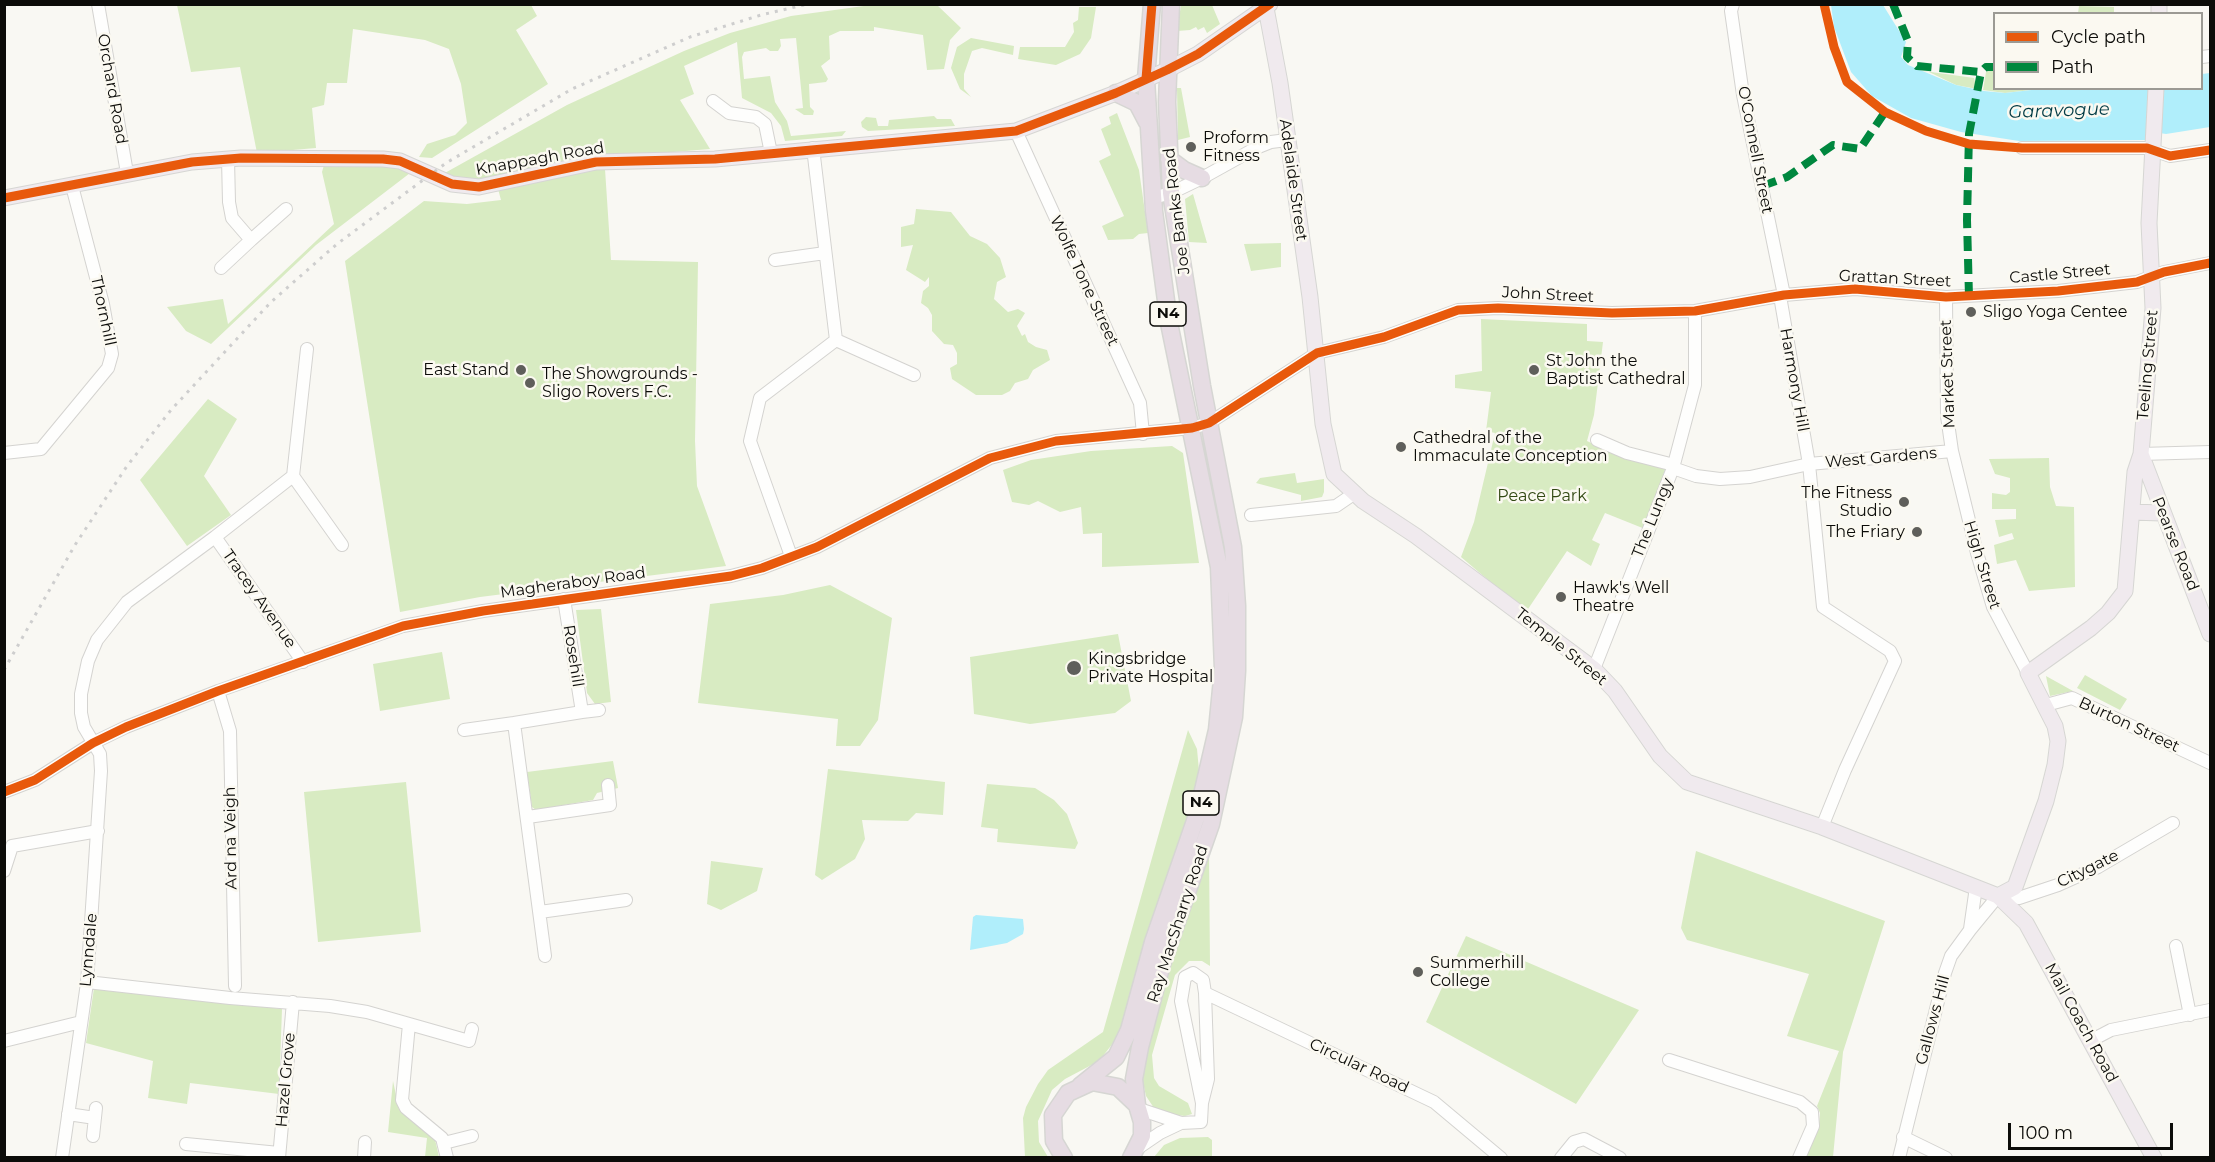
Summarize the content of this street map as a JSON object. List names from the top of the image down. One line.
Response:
{"streets":{"highway":["Joe Banks Road","N4","Ray MacSharry Road"],"main road":["Knappagh Road","Adelaide Street","Teeling Street","Pearse Road","Temple Street","Mail Coach Road"],"street":["Orchard Road","O'Connell Street","Castle Street","Grattan Street","Wolfe Tone Street","John Street","Thornhill","Market Street","Harmony Hill","West Gardens","The Lungy","High Street","Magheraboy Road","Tracey Avenue","Rosehill","Burton Street","Ard na Veigh","Citygate","Lynndale","Gallows Hill","Circular Road","Hazel Grove"]},"crossings":[["Orchard Road","Knappagh Road"],["O'Connell Street","Grattan Street"],["O'Connell Street","John Street"],["O'Connell Street","Harmony Hill"],["Knappagh Road","Adelaide Street"],["Knappagh Road","Joe Banks Road"],["Knappagh Road","Wolfe Tone Street"],["Knappagh Road","Thornhill"],["Knappagh Road","N4"],["Adelaide Street","John Street"],["Adelaide Street","Magheraboy Road"],["Adelaide Street","Temple Street"],["Joe Banks Road","N4"],["Joe Banks Road","Magheraboy Road"],["Joe Banks Road","Ray MacSharry Road"],["Castle Street","Grattan Street"],["Castle Street","Teeling Street"],["Grattan Street","John Street"],["Grattan Street","Market Street"],["Grattan Street","Harmony Hill"],["Wolfe Tone Street","Magheraboy Road"],["John Street","Harmony Hill"],["John Street","The Lungy"],["John Street","Magheraboy Road"],["John Street","Temple Street"],["N4","Ray MacSharry Road"],["Teeling Street","Pearse Road"],["Teeling Street","High Street"],["Market Street","West Gardens"],["Market Street","High Street"],["Harmony Hill","West Gardens"],["Harmony Hill","Temple Street"],["West Gardens","The Lungy"],["West Gardens","High Street"],["The Lungy","Temple Street"],["Magheraboy Road","Tracey Avenue"],["Magheraboy Road","Temple Street"],["Magheraboy Road","Rosehill"],["Magheraboy Road","Ard na Veigh"],["Magheraboy Road","Ray MacSharry Road"],["Magheraboy Road","Lynndale"],["Tracey Avenue","Lynndale"],["Temple Street","Citygate"],["Temple Street","Gallows Hill"],["Temple Street","Mail Coach Road"],["Citygate","Gallows Hill"],["Citygate","Mail Coach Road"],["Gallows Hill","Mail Coach Road"]],"water":["Garavogue"],"parks":["Peace Park"],"places":["Proform Fitness","Sligo Yoga Centee","East Stand","St John the Baptist Cathedral","The Showgrounds - Sligo Rovers F.C.","Cathedral of the Immaculate Conception","The Fitness Studio","The Friary","Hawk's Well Theatre","Kingsbridge Private Hospital","Summerhill College"],"legend":["Cycle path","Path"],"scale_bar":"100 m"}
